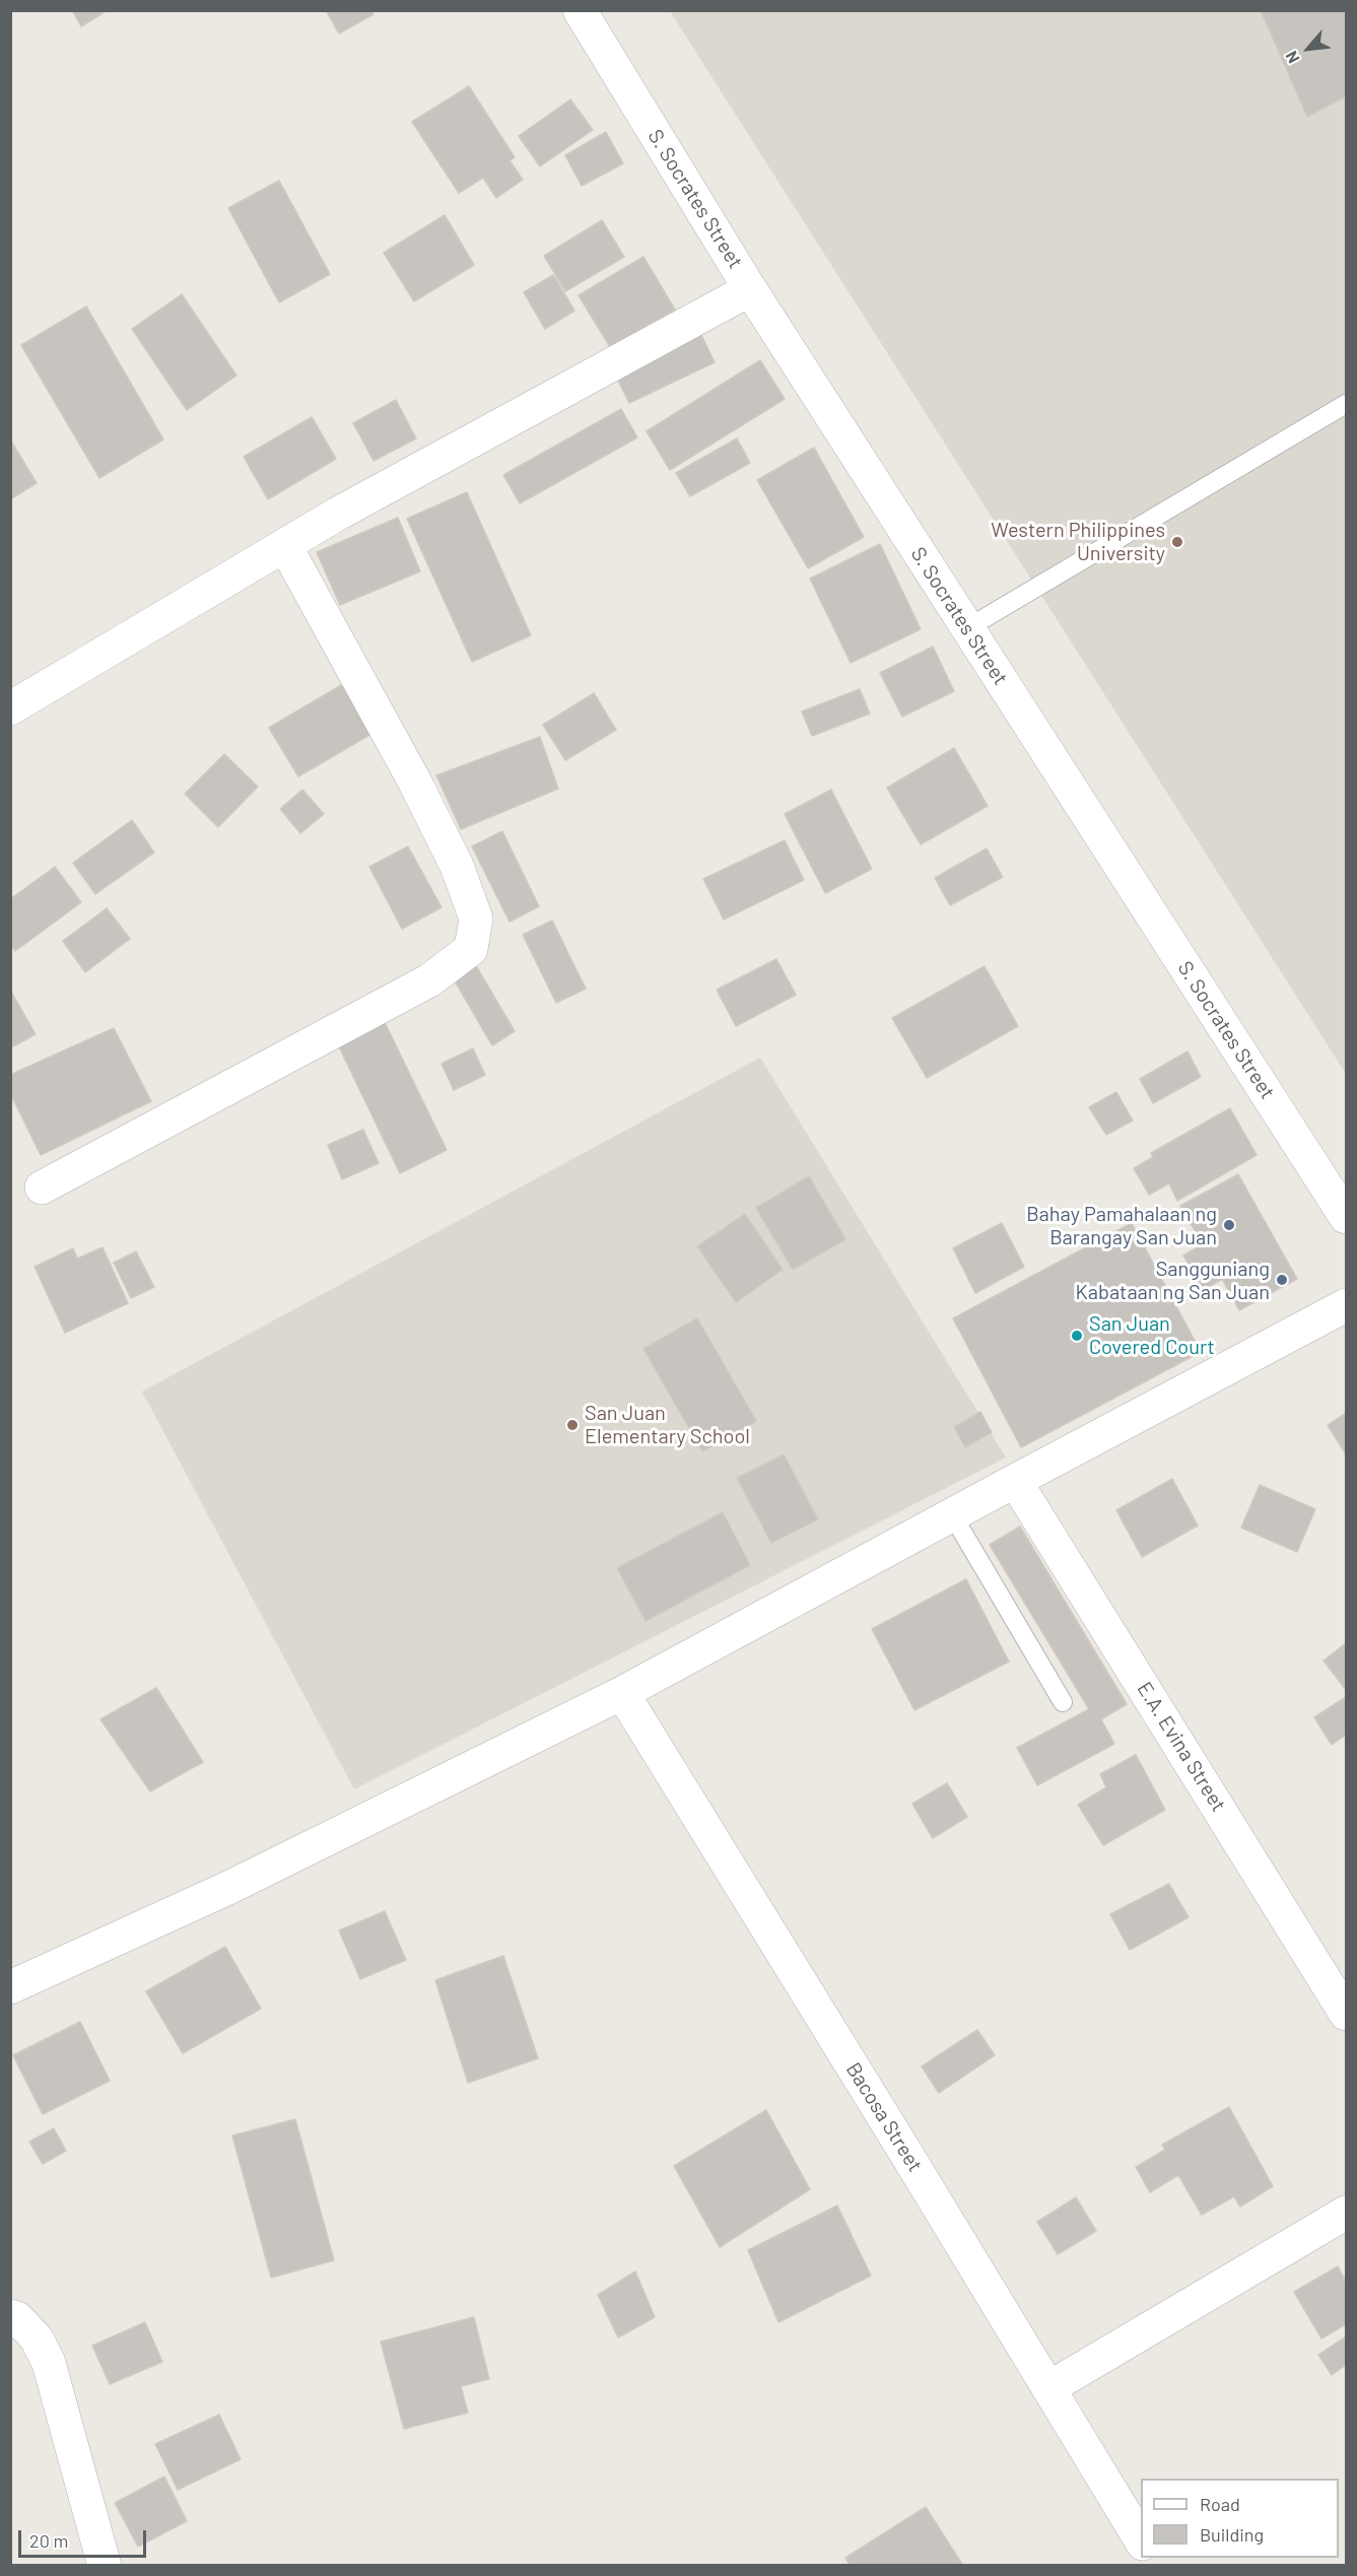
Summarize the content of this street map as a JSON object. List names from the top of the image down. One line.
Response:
{"streets":{"street":["S. Socrates Street","E.A. Evina Street","Bacosa Street"]},"places":["Western Philippines University","Bahay Pamahalaan ng Barangay San Juan","Sangguniang Kabataan ng San Juan","San Juan Covered Court","San Juan Elementary School"],"legend":["Road","Building"],"scale_bar":"20 m","north":"bottom left"}
